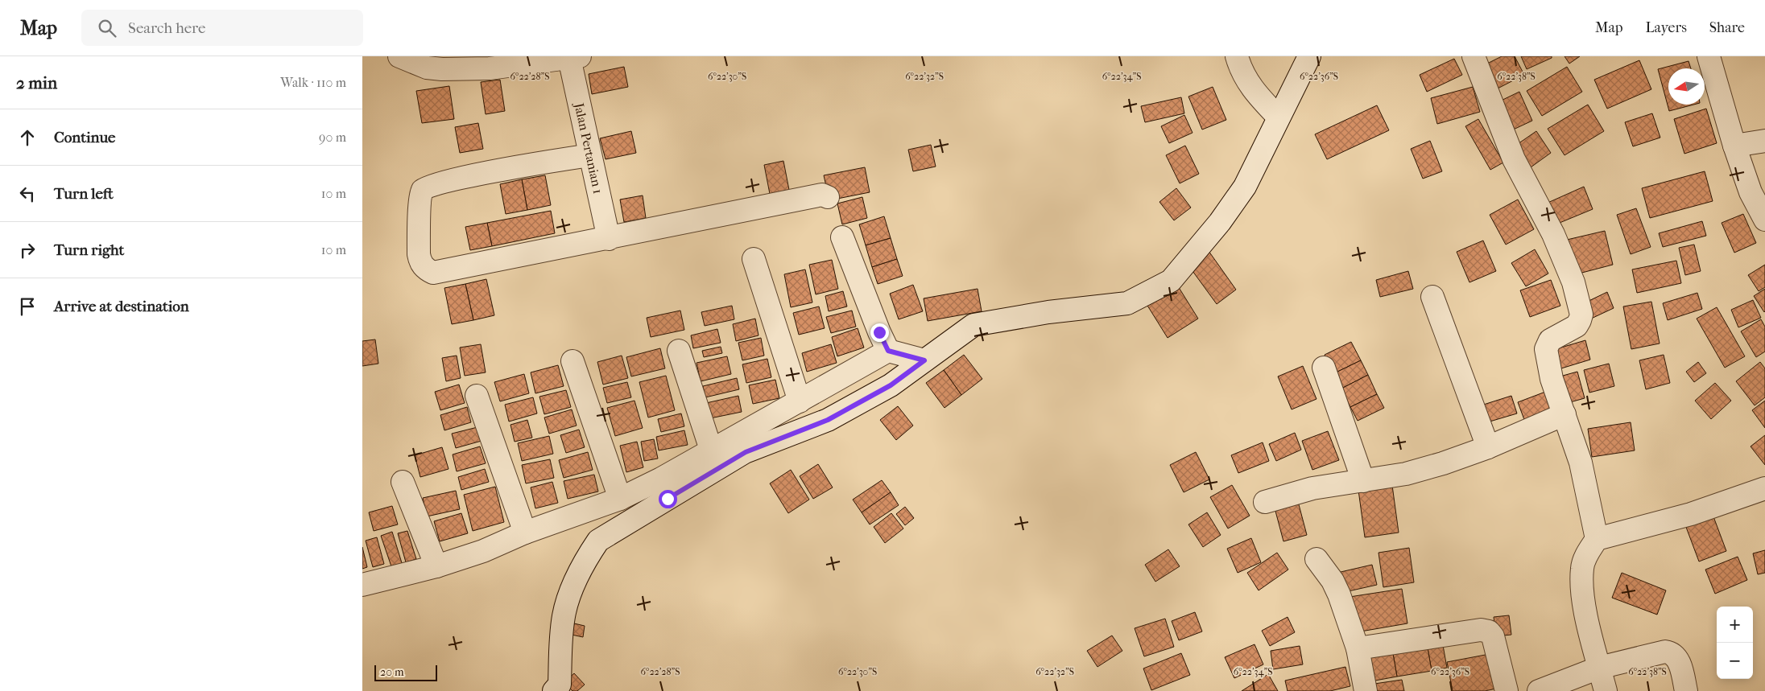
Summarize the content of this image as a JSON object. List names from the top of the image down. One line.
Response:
{"streets":{"street":["Jalan Pertanian 1"]},"scale_bar":"20 m","north":"left","page":{"header":"Map","search":"Search here","nav":["Map","Layers","Share"],"heading":["2 min","Walk · 110 m"],"list":[["Continue","90 m"],["Turn left","10 m"],["Turn right","10 m"],"Arrive at destination"],"map_buttons":["+","−"],"scale":"20 m"},"coordinates":["6°22'28\"S","6°22'30\"S","6°22'32\"S","6°22'34\"S","6°22'36\"S","6°22'38\"S"]}
